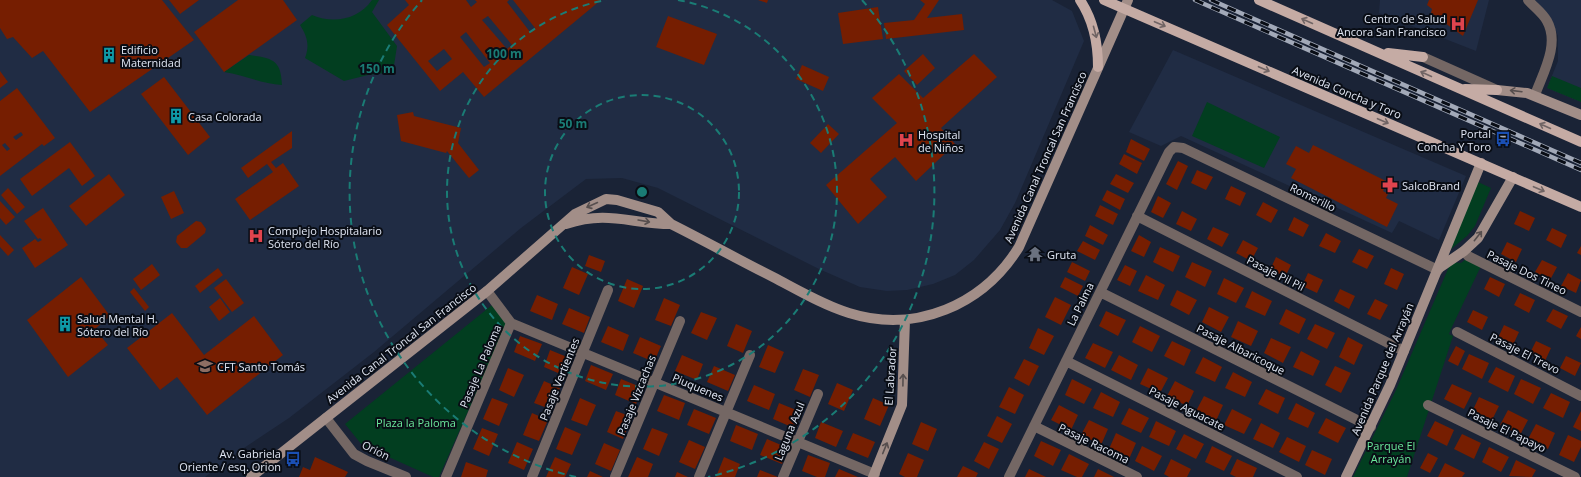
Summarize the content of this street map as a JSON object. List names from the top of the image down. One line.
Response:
{"streets":{"main road":["Avenida Concha y Toro","Avenida Canal Troncal San Francisco","Avenida Parque del Arrayán","El Labrador"],"street":["Romerillo","Pasaje Dos Tineo","Pasaje Pil Pil","La Palma","Pasaje Albaricoque","Pasaje El Trevo","Pasaje La Paloma","Pasaje Vertientes","Piuquenes","Pasaje Vizcachas","Pasaje Aguacate","Pasaje El Papayo","Laguna Azul","Pasaje Racoma","Orión"]},"crossings":[["Avenida Concha y Toro","Avenida Canal Troncal San Francisco"],["Avenida Concha y Toro","Avenida Parque del Arrayán"],["Avenida Canal Troncal San Francisco","Pasaje La Paloma"],["Avenida Canal Troncal San Francisco","El Labrador"],["Avenida Canal Troncal San Francisco","Orión"],["Romerillo","La Palma"],["Romerillo","Avenida Parque del Arrayán"],["Pasaje Dos Tineo","Avenida Parque del Arrayán"],["Pasaje Pil Pil","La Palma"],["Pasaje Pil Pil","Avenida Parque del Arrayán"],["La Palma","Pasaje Albaricoque"],["La Palma","Pasaje Aguacate"],["La Palma","Pasaje Racoma"],["Pasaje Albaricoque","Avenida Parque del Arrayán"],["Pasaje La Paloma","Piuquenes"],["El Labrador","Piuquenes"],["Pasaje Vertientes","Piuquenes"],["Piuquenes","Pasaje Vizcachas"],["Piuquenes","Laguna Azul"]],"one_way":["El Labrador"],"parks":["Plaza la Paloma","Parque El Arrayán"],"places":{"hospital":["Centro de Salud Ancora San Francisco","Hospital de Niños","Complejo Hospitalario Sótero del Río"],"building":["Edificio Maternidad","Casa Colorada","Salud Mental H. Sótero del Río"],"bus stop":["Portal Concha Y Toro","Av. Gabriela Oriente / esq. Orion"],"pharmacy":["SalcoBrand"],"temple":["Gruta"],"school or university":["CFT Santo Tomás"]},"rings":["100 m","150 m","50 m"]}
